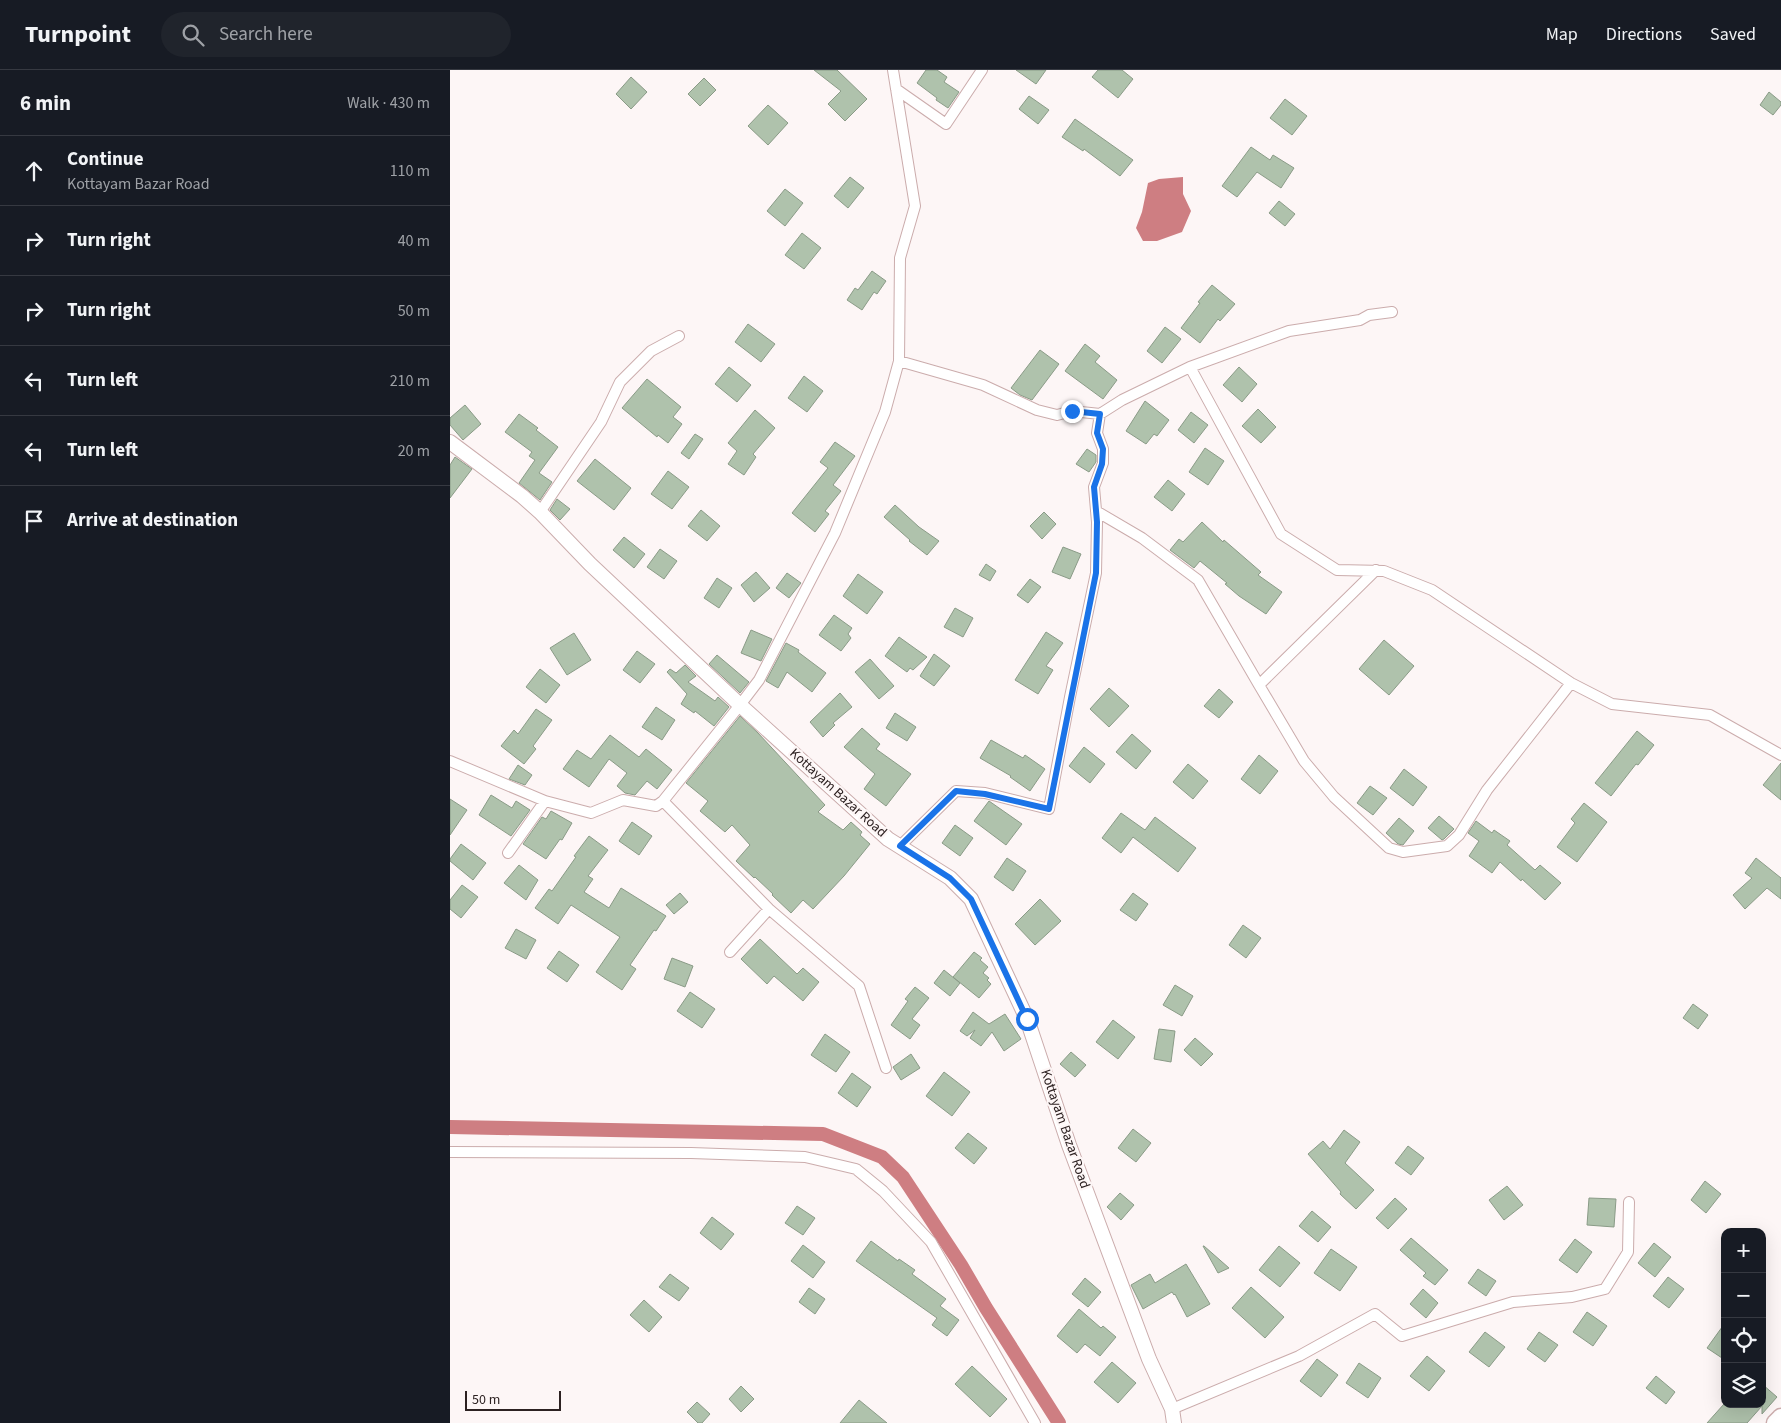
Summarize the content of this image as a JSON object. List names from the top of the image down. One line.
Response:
{"streets":{"main road":["Kottayam Bazar Road"]},"scale_bar":"50 m","page":{"header":"Turnpoint","search":"Search here","nav":["Map","Directions","Saved"],"heading":["6 min","Walk · 430 m"],"list":[["Continue","Kottayam Bazar Road","110 m"],["Turn right","40 m"],["Turn right","50 m"],["Turn left","210 m"],["Turn left","20 m"],"Arrive at destination"],"map_buttons":["+","−"],"scale":"50 m"}}
